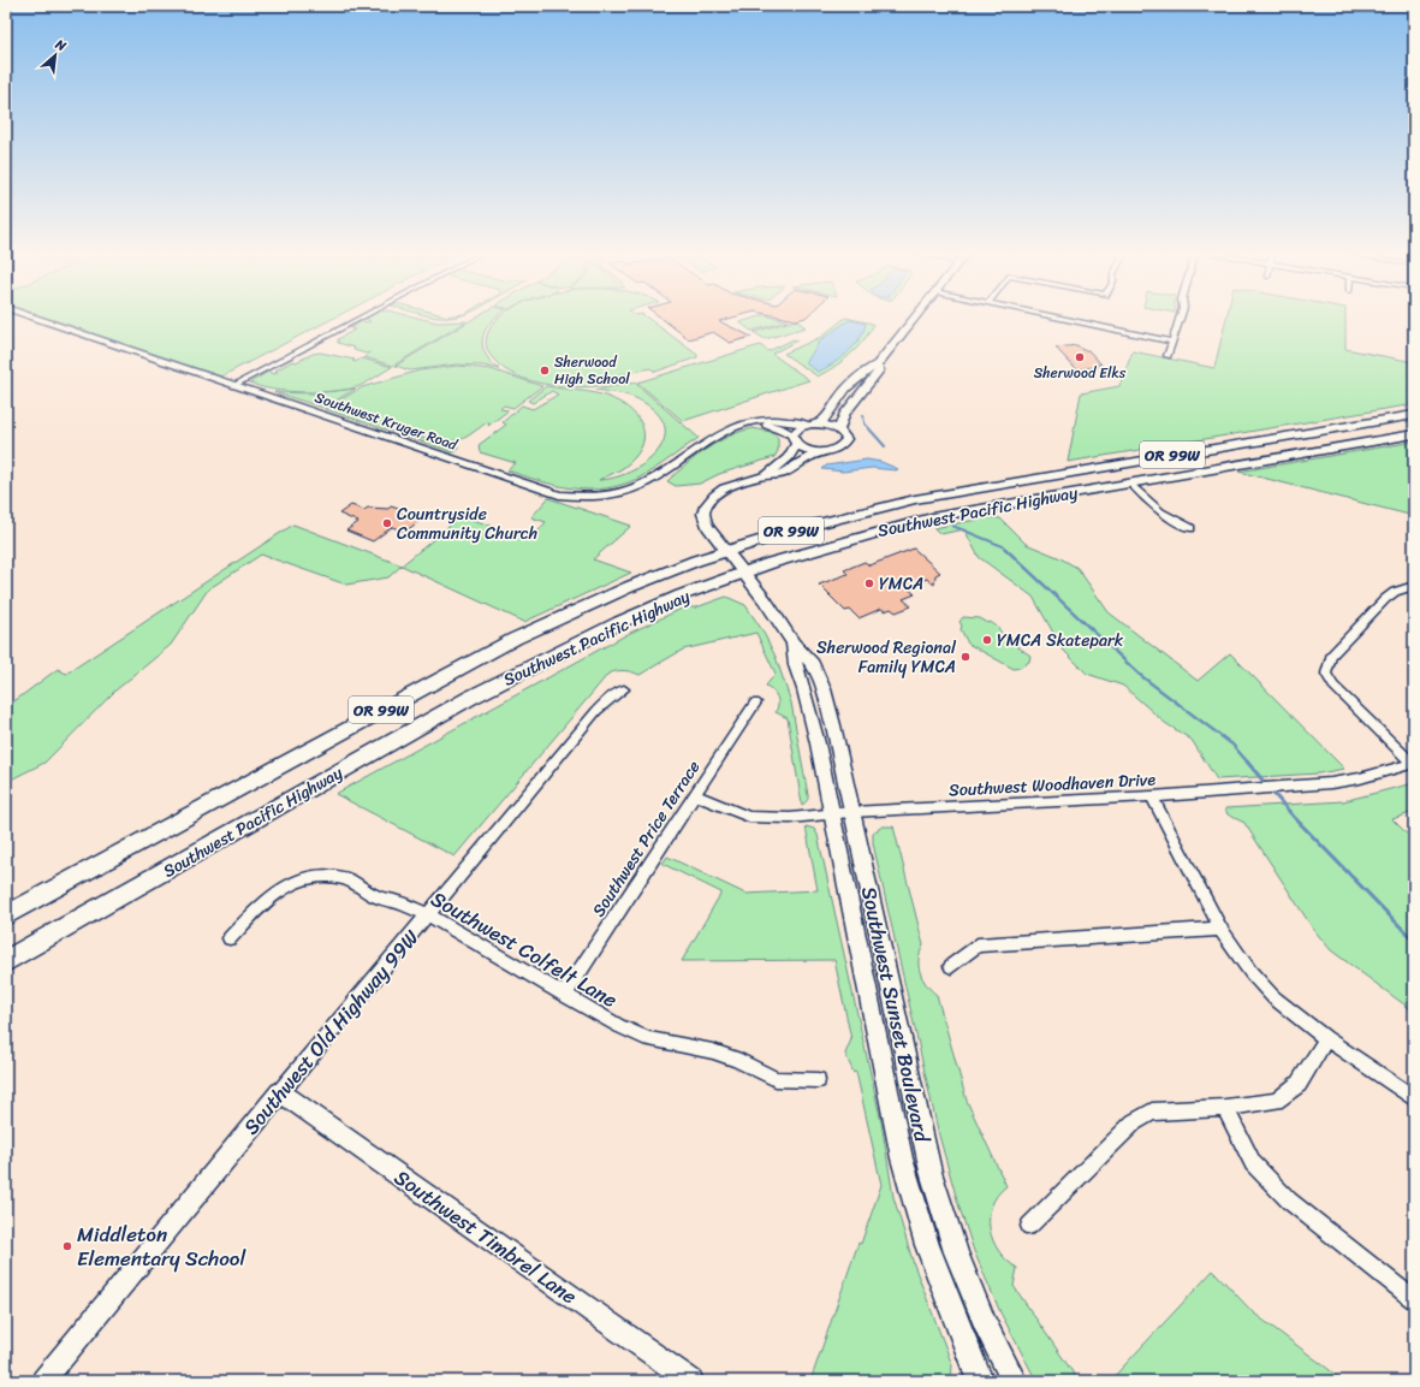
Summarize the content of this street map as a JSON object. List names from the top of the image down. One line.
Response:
{"streets":{"highway":["OR 99W","Southwest Pacific Highway"],"main road":["Southwest Sunset Boulevard"],"street":["Southwest Kruger Road","Southwest Woodhaven Drive","Southwest Price Terrace","Southwest Colfelt Lane","Southwest Old Highway 99W","Southwest Timbrel Lane"]},"crossings":[["Southwest Pacific Highway","Southwest Sunset Boulevard"],["Southwest Woodhaven Drive","Southwest Price Terrace"],["Southwest Woodhaven Drive","Southwest Sunset Boulevard"],["Southwest Price Terrace","Southwest Colfelt Lane"],["Southwest Colfelt Lane","Southwest Old Highway 99W"],["Southwest Old Highway 99W","Southwest Timbrel Lane"]],"places":["Sherwood Elks","Sherwood High School","Countryside Community Church","YMCA","YMCA Skatepark","Sherwood Regional Family YMCA","Middleton Elementary School"],"north":"top right"}
